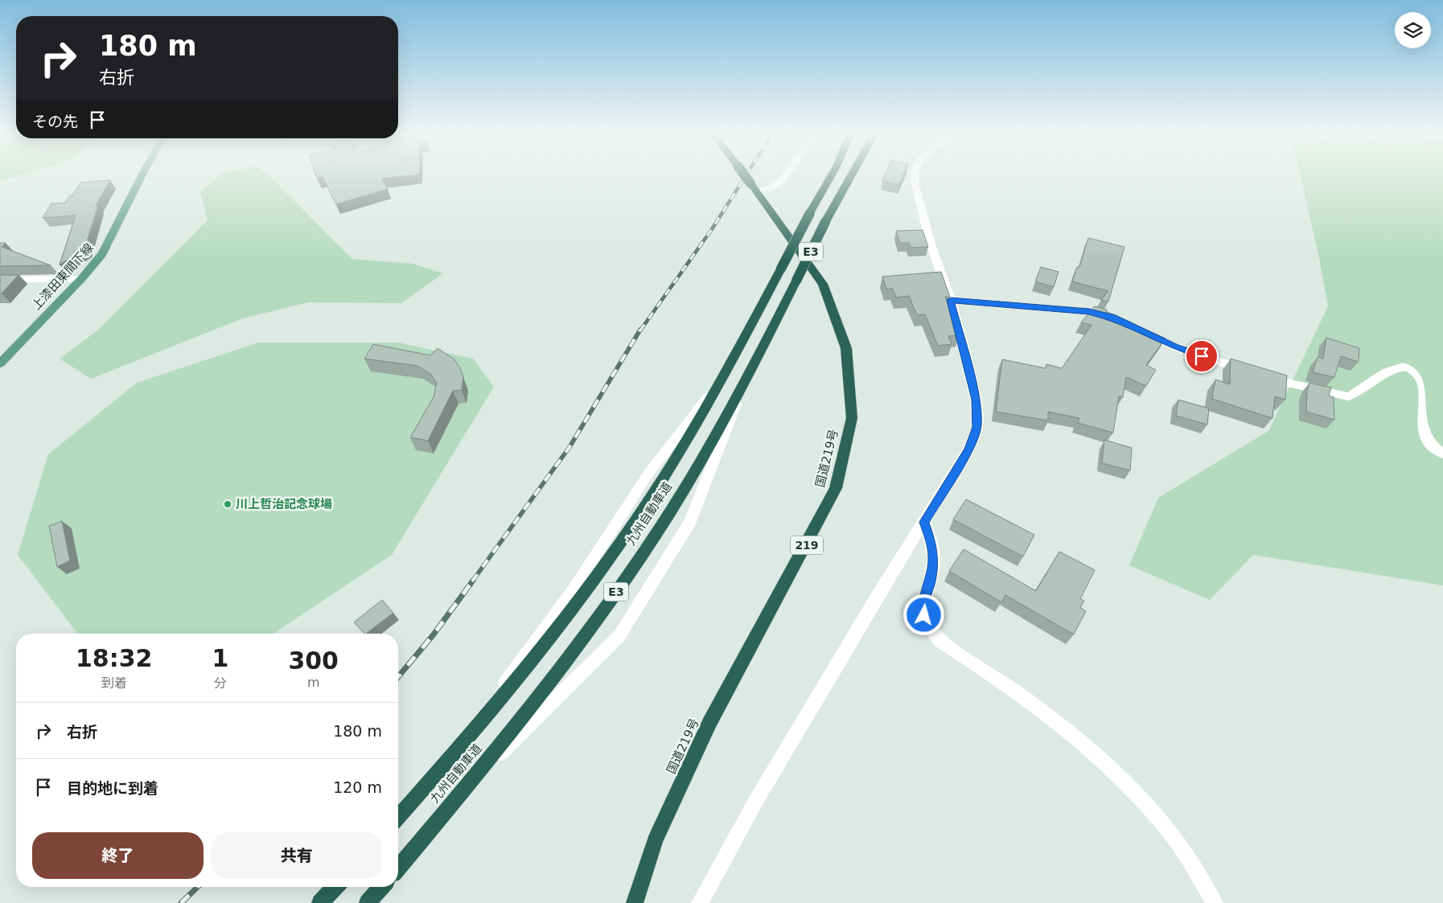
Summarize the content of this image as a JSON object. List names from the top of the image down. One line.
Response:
{"streets":{"highway":["E3","国道219号","九州自動車道","219"],"main road":["上漆田東間下線"]},"places":["川上哲治記念球場"],"page":{"turn":["180 m","右折"],"then":"その先","eta":["18:32","到着","1","分","300","m"],"list":[{"name":"右折","value":"180 m"},{"name":"目的地に到着","value":"120 m"}],"buttons":["終了","共有"]}}
